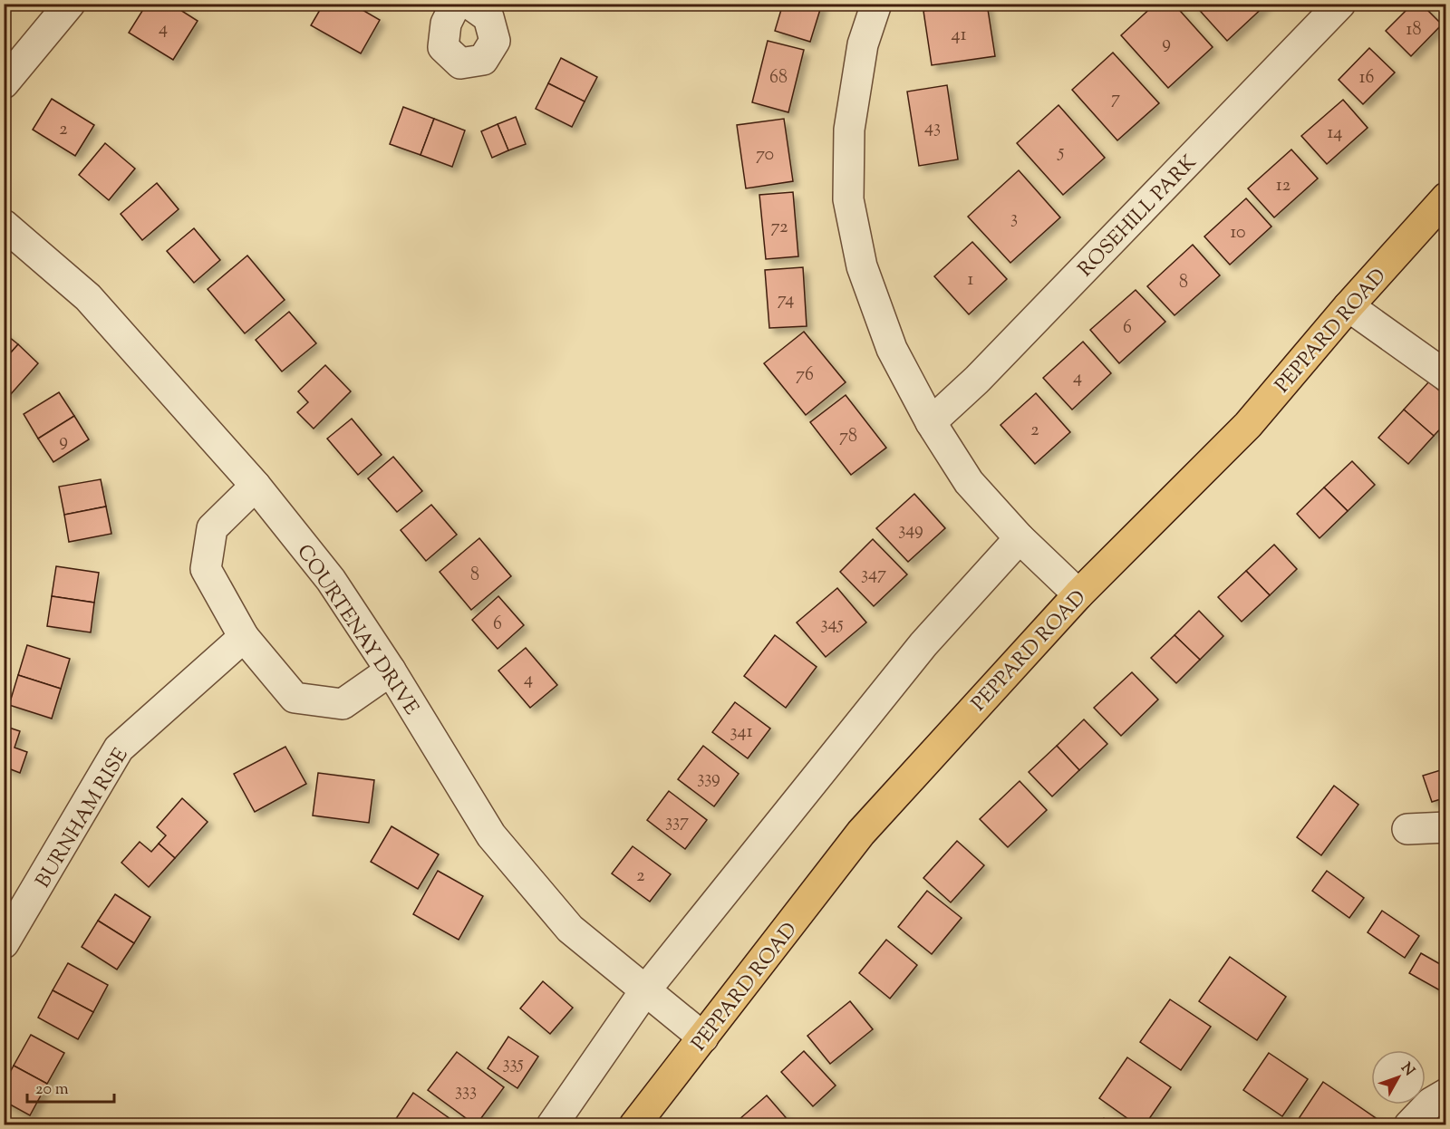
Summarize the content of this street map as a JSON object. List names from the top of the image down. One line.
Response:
{"streets":{"main road":["PEPPARD ROAD"],"street":["ROSEHILL PARK","COURTENAY DRIVE","BURNHAM RISE"]},"crossings":[["PEPPARD ROAD","COURTENAY DRIVE"]],"house_numbers":["4","18","41","9","68","16","7","43","2","14","5","70","12","3","72","10","1","8","74","6","76","4","2","78","9","349","347","8","6","345","4","341","339","337","2","335","333"],"scale_bar":"20 m","north":"top right"}
